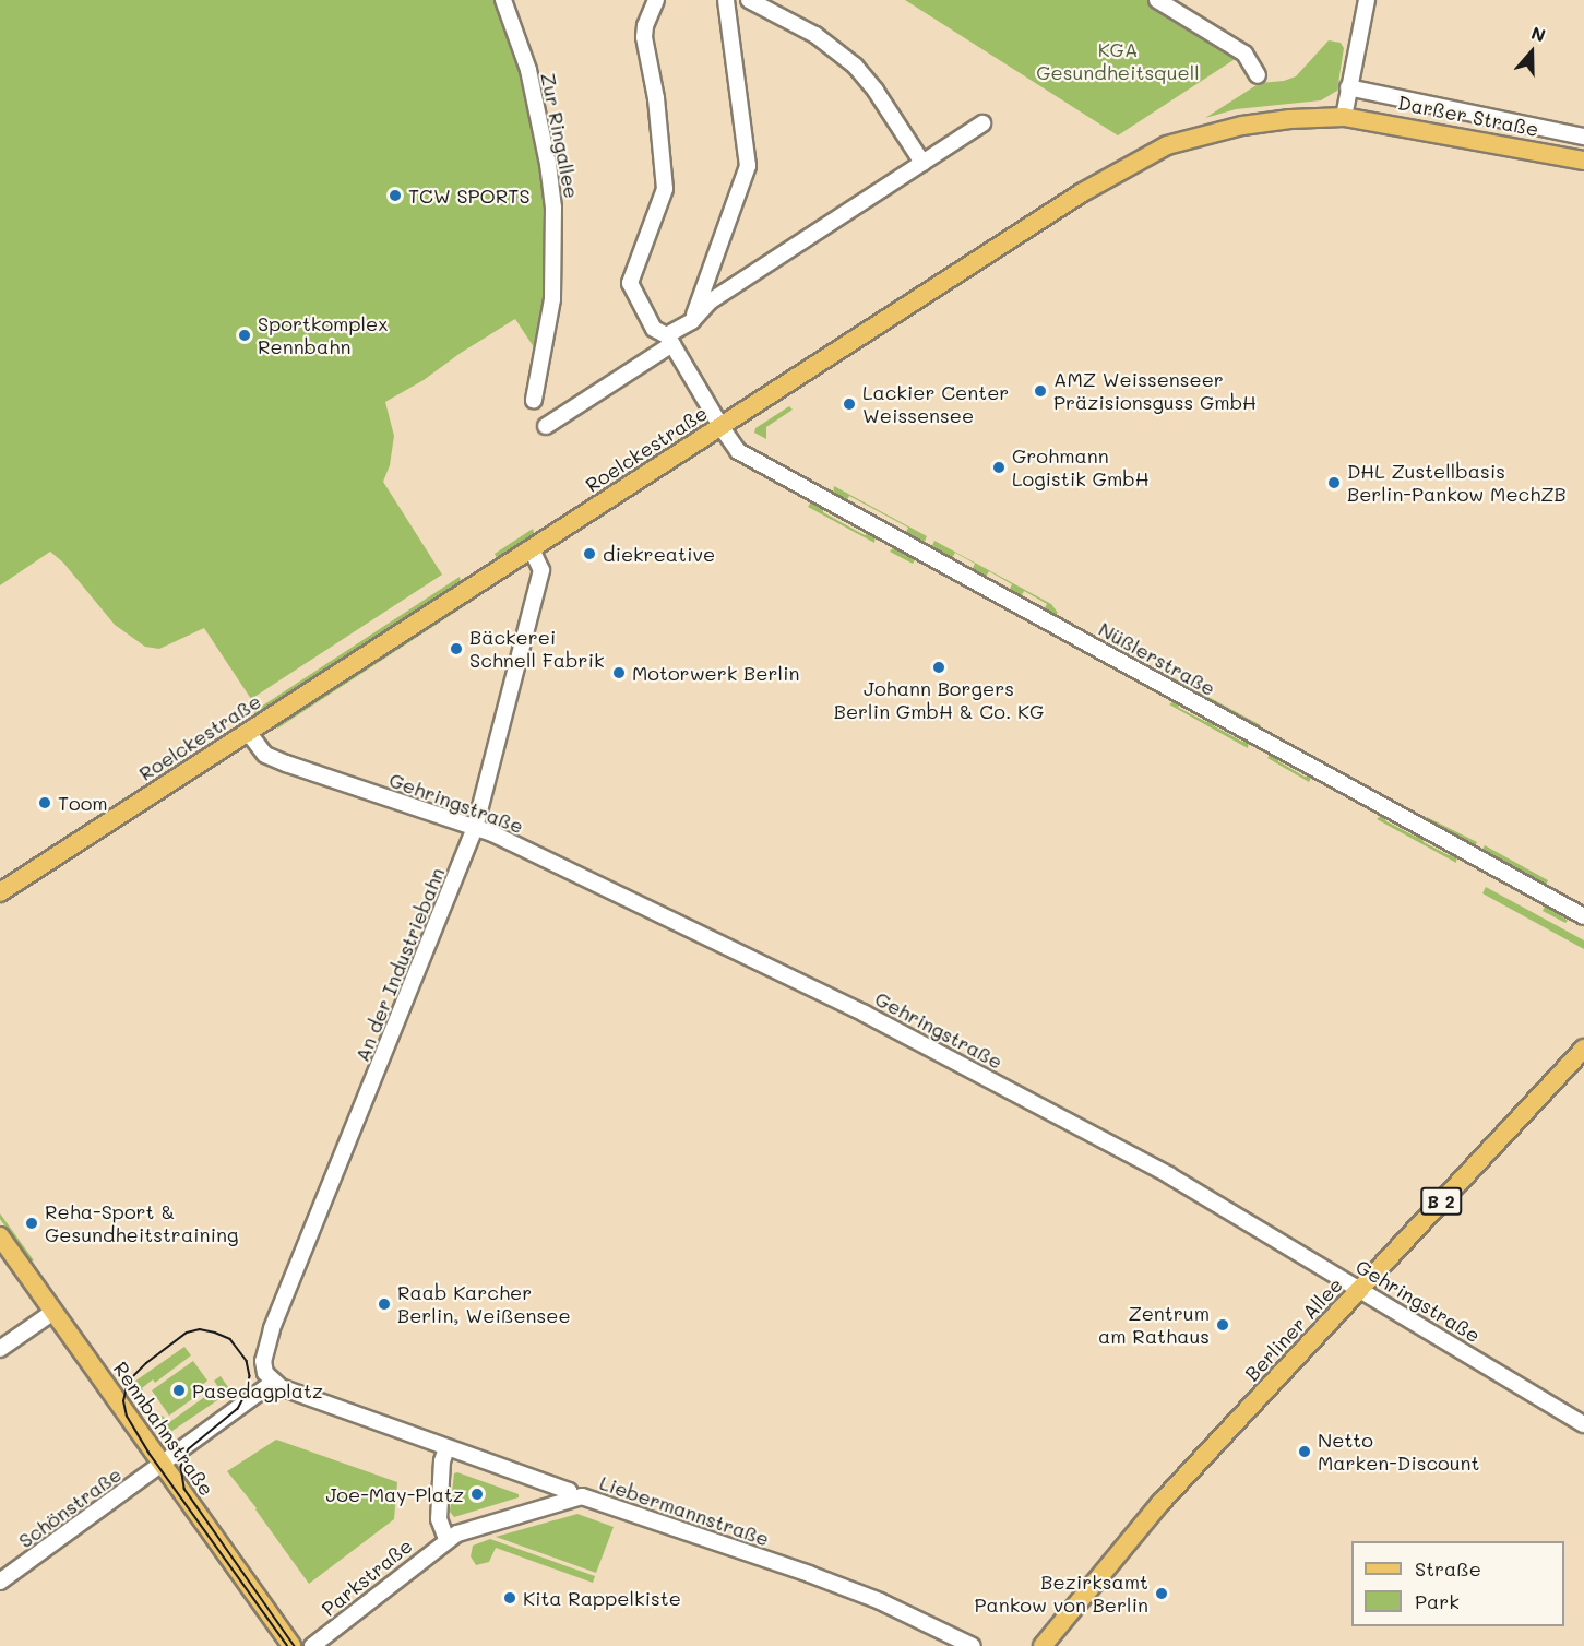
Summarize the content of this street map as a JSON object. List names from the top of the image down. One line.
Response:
{"streets":{"main road":["Darßer Straße","Roelckestraße","B 2","Berliner Allee","Rennbahnstraße"],"street":["Zur Ringallee","Nüßlerstraße","Gehringstraße","An der Industriebahn","Schönstraße","Liebermannstraße","Parkstraße"]},"crossings":[["Darßer Straße","Roelckestraße"],["Roelckestraße","Nüßlerstraße"],["Roelckestraße","Gehringstraße"],["Roelckestraße","An der Industriebahn"],["Gehringstraße","An der Industriebahn"],["Gehringstraße","Berliner Allee"],["An der Industriebahn","Liebermannstraße"],["Rennbahnstraße","Schönstraße"],["Liebermannstraße","Parkstraße"]],"parks":["KGA Gesundheitsquell"],"places":["TCW SPORTS","Sportkomplex Rennbahn","AMZ Weissenseer Präzisionsguss GmbH","Lackier Center Weissensee","Grohmann Logistik GmbH","DHL Zustellbasis Berlin-Pankow MechZB","diekreative","Bäckerei Schnell Fabrik","Johann Borgers Berlin GmbH & Co. KG","Motorwerk Berlin","Toom","Reha-Sport & Gesundheitstraining","Raab Karcher Berlin, Weißensee","Zentrum am Rathaus","Pasedagplatz","Netto Marken-Discount","Joe-May-Platz","Bezirksamt Pankow von Berlin","Kita Rappelkiste"],"legend":["Straße","Park"],"north":"top"}
